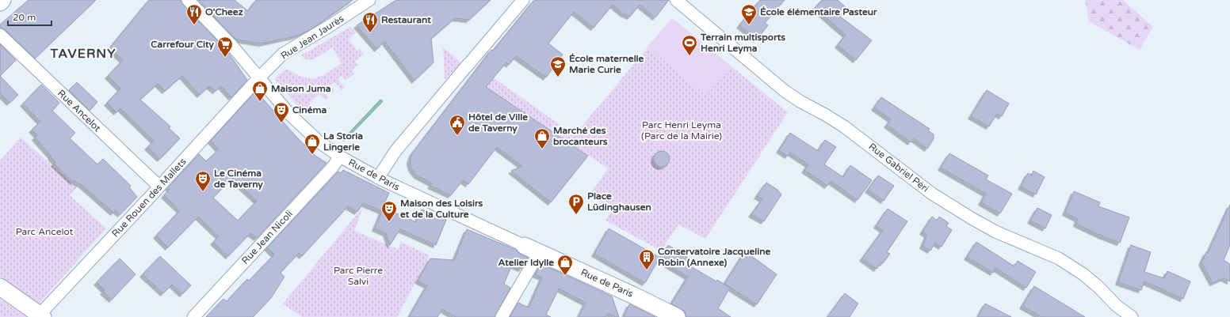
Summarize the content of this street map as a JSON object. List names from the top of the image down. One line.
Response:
{"streets":{"street":["Rue Jean Jaurès","Rue Ancelot","Rue Gabriel Péri","Rue de Paris","Rue Rouen des Mallets","Rue Jean Nicoli"]},"crossings":[["Rue Jean Jaurès","Rue de Paris"],["Rue Jean Jaurès","Rue Rouen des Mallets"],["Rue Ancelot","Rue Rouen des Mallets"],["Rue de Paris","Rue Rouen des Mallets"],["Rue de Paris","Rue Jean Nicoli"]],"districts":["TAVERNY"],"parks":["Parc Henri Leyma (Parc de la Mairie)","Parc Ancelot","Parc Pierre Salvi"],"places":{"restaurant":["O'Cheez","Restaurant"],"school or university":["École élémentaire Pasteur","École maternelle Marie Curie"],"sports":["Terrain multisports Henri Leyma"],"supermarket":["Carrefour City"],"shop":["Maison Juma","Marché des brocanteurs","La Storia Lingerie","Atelier Idylle"],"theatre":["Cinéma","Le Cinéma de Taverny","Maison des Loisirs et de la Culture"],"public building":["Hôtel de Ville de Taverny"],"parking":["Place Lüdinghausen"],"building":["Conservatoire Jacqueline Robin (Annexe)"]},"scale_bar":"20 m"}
